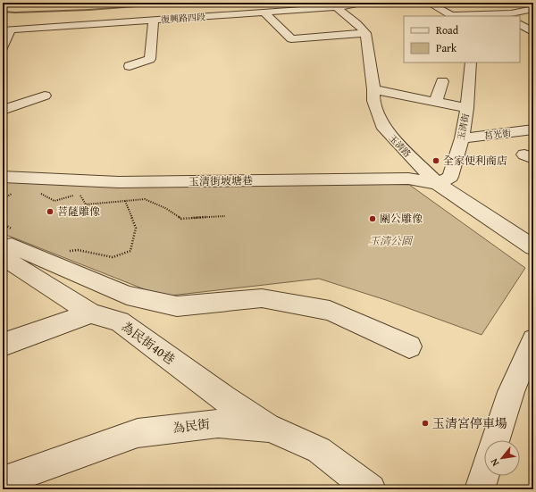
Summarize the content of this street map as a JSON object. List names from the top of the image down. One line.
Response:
{"streets":{"street":["復興路四段","玉清街","莒光街","玉清路","玉清街坡塘巷","為民街40巷","為民街"]},"crossings":[["玉清街","莒光街"],["玉清街","玉清路"],["玉清街","玉清街坡塘巷"],["玉清路","玉清街坡塘巷"],["為民街40巷","為民街"]],"parks":["玉清公園"],"places":["全家便利商店","菩薩雕像","關公雕像","玉清宮停車場"],"legend":["Road","Park"],"north":"bottom left"}
